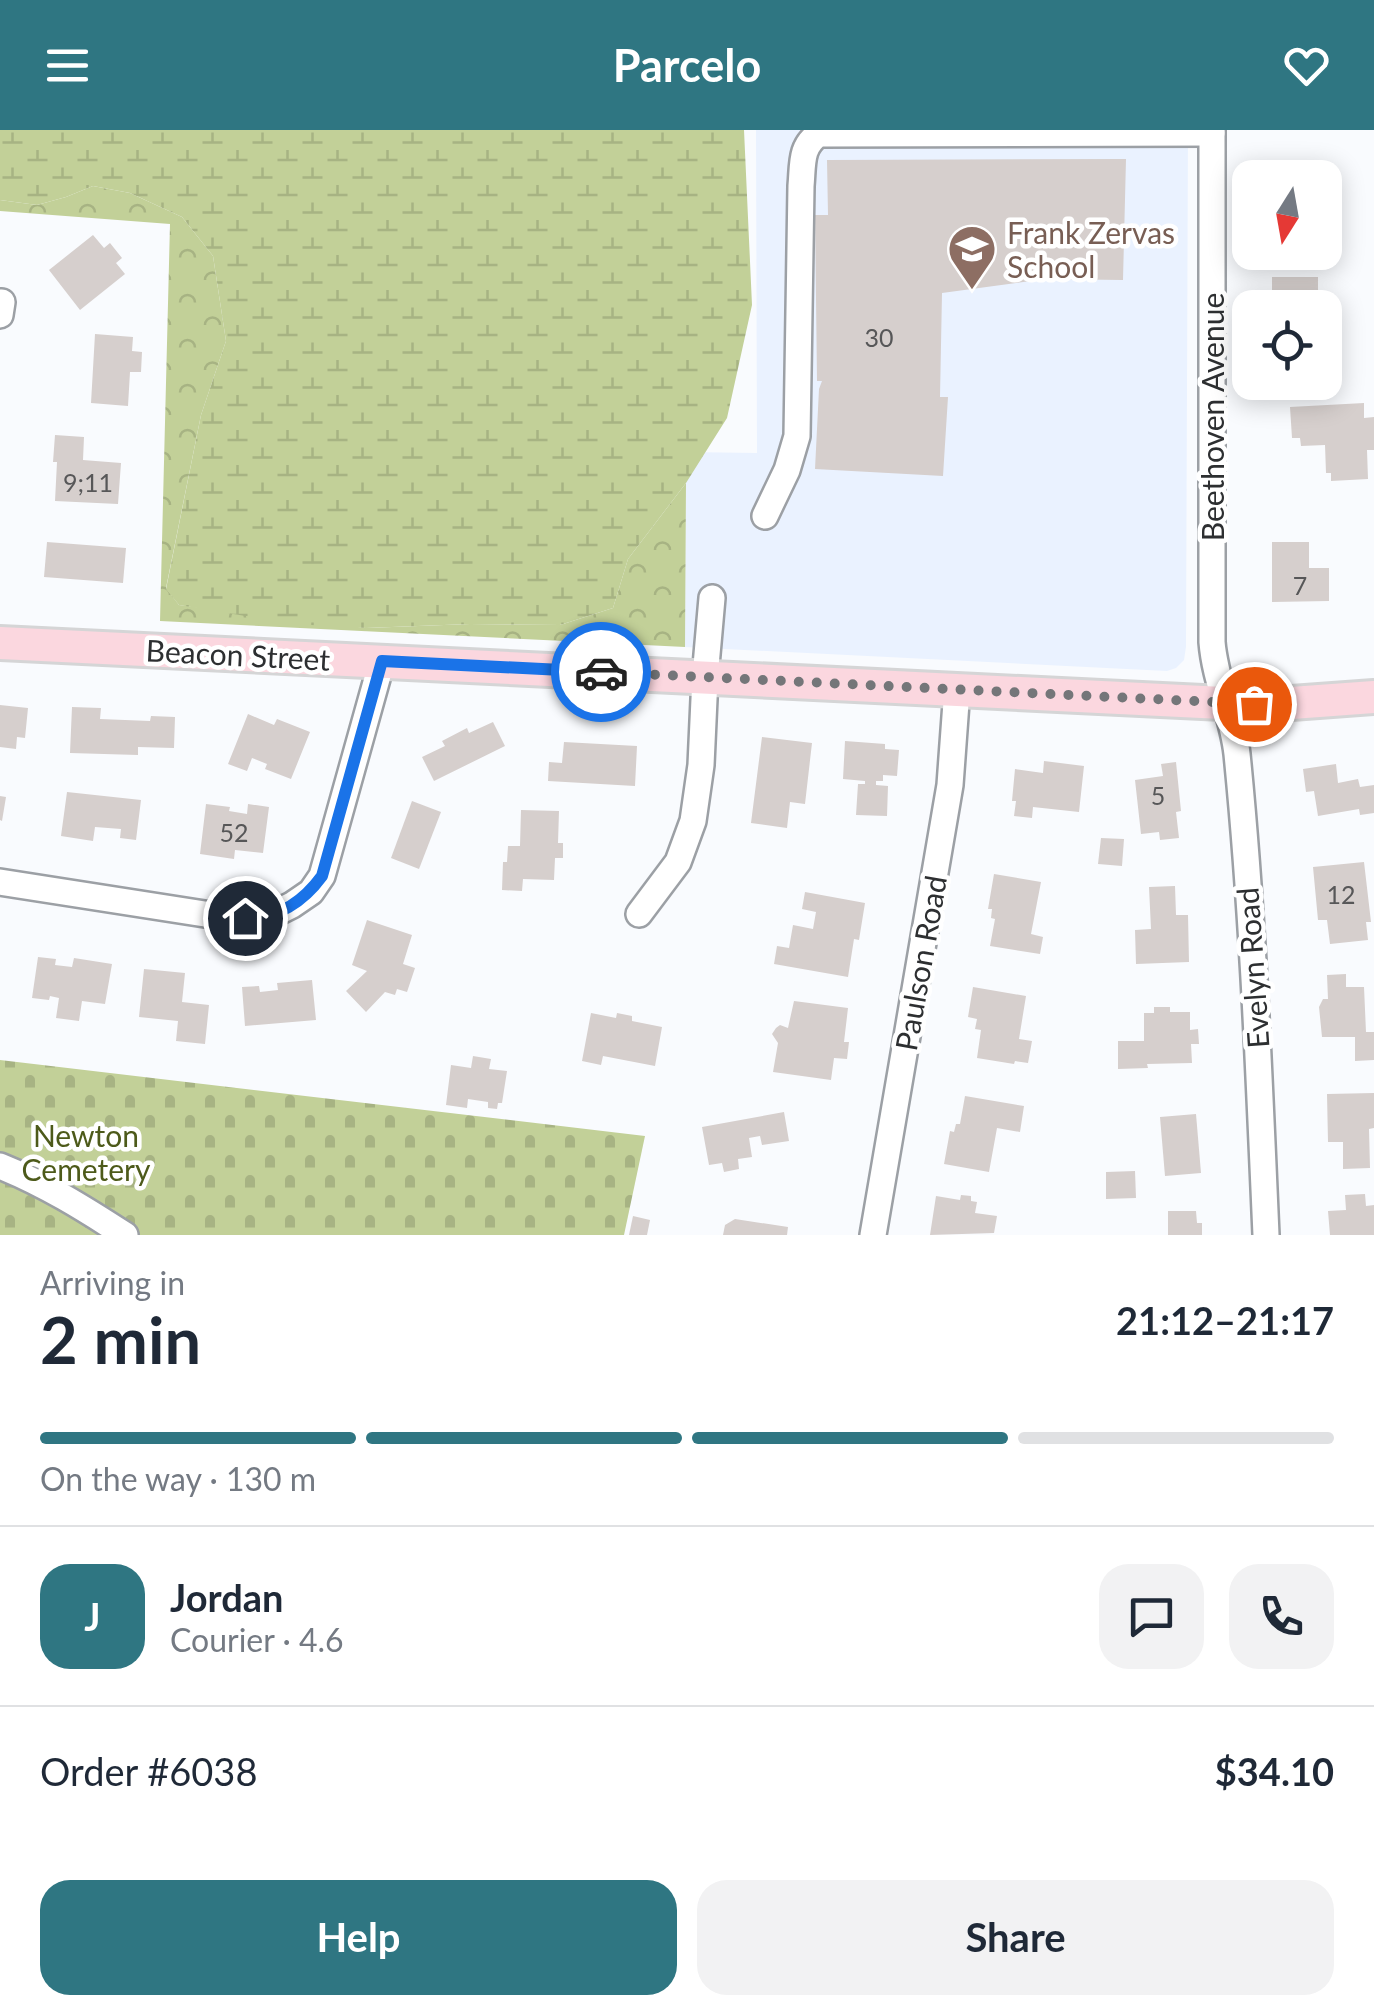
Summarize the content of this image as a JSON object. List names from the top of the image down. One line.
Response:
{"streets":{"main road":["Beacon Street"],"street":["Beethoven Avenue","Paulson Road","Evelyn Road"]},"crossings":[["Beethoven Avenue","Beacon Street"],["Beethoven Avenue","Evelyn Road"],["Beacon Street","Paulson Road"],["Beacon Street","Evelyn Road"]],"parks":["Newton Cemetery"],"places":{"school or university":["Frank Zervas School"]},"house_numbers":["30","9;11","7","5","52","12"],"north":"bottom","page":{"header":"Parcelo","heading":["2 min","Arriving in","21:12–21:17"],"panel":["Jordan","Courier · 4.6","Order #6038","$34.10"],"bar":"On the way · 130 m","round":"J","buttons":["Help","Share"]}}
